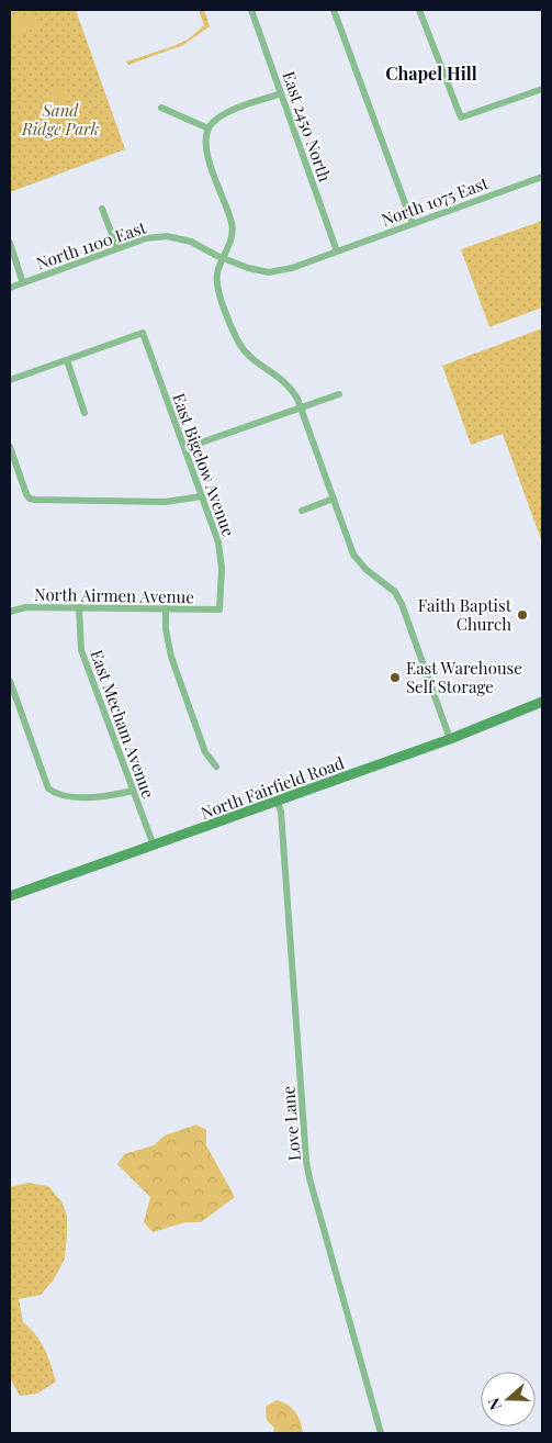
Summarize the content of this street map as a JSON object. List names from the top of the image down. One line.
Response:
{"streets":{"main road":["North Fairfield Road"],"street":["East 2450 North","North 1075 East","North 1100 East","East Bigelow Avenue","North Airmen Avenue","East Mecham Avenue","Love Lane"]},"crossings":[["East 2450 North","North 1075 East"],["East 2450 North","North 1100 East"],["North 1075 East","North 1100 East"],["East Bigelow Avenue","North Airmen Avenue"],["North Airmen Avenue","East Mecham Avenue"],["East Mecham Avenue","North Fairfield Road"],["North Fairfield Road","Love Lane"]],"districts":["Chapel Hill"],"parks":["Sand Ridge Park"],"places":["Faith Baptist Church","East Warehouse Self Storage"],"north":"left"}
